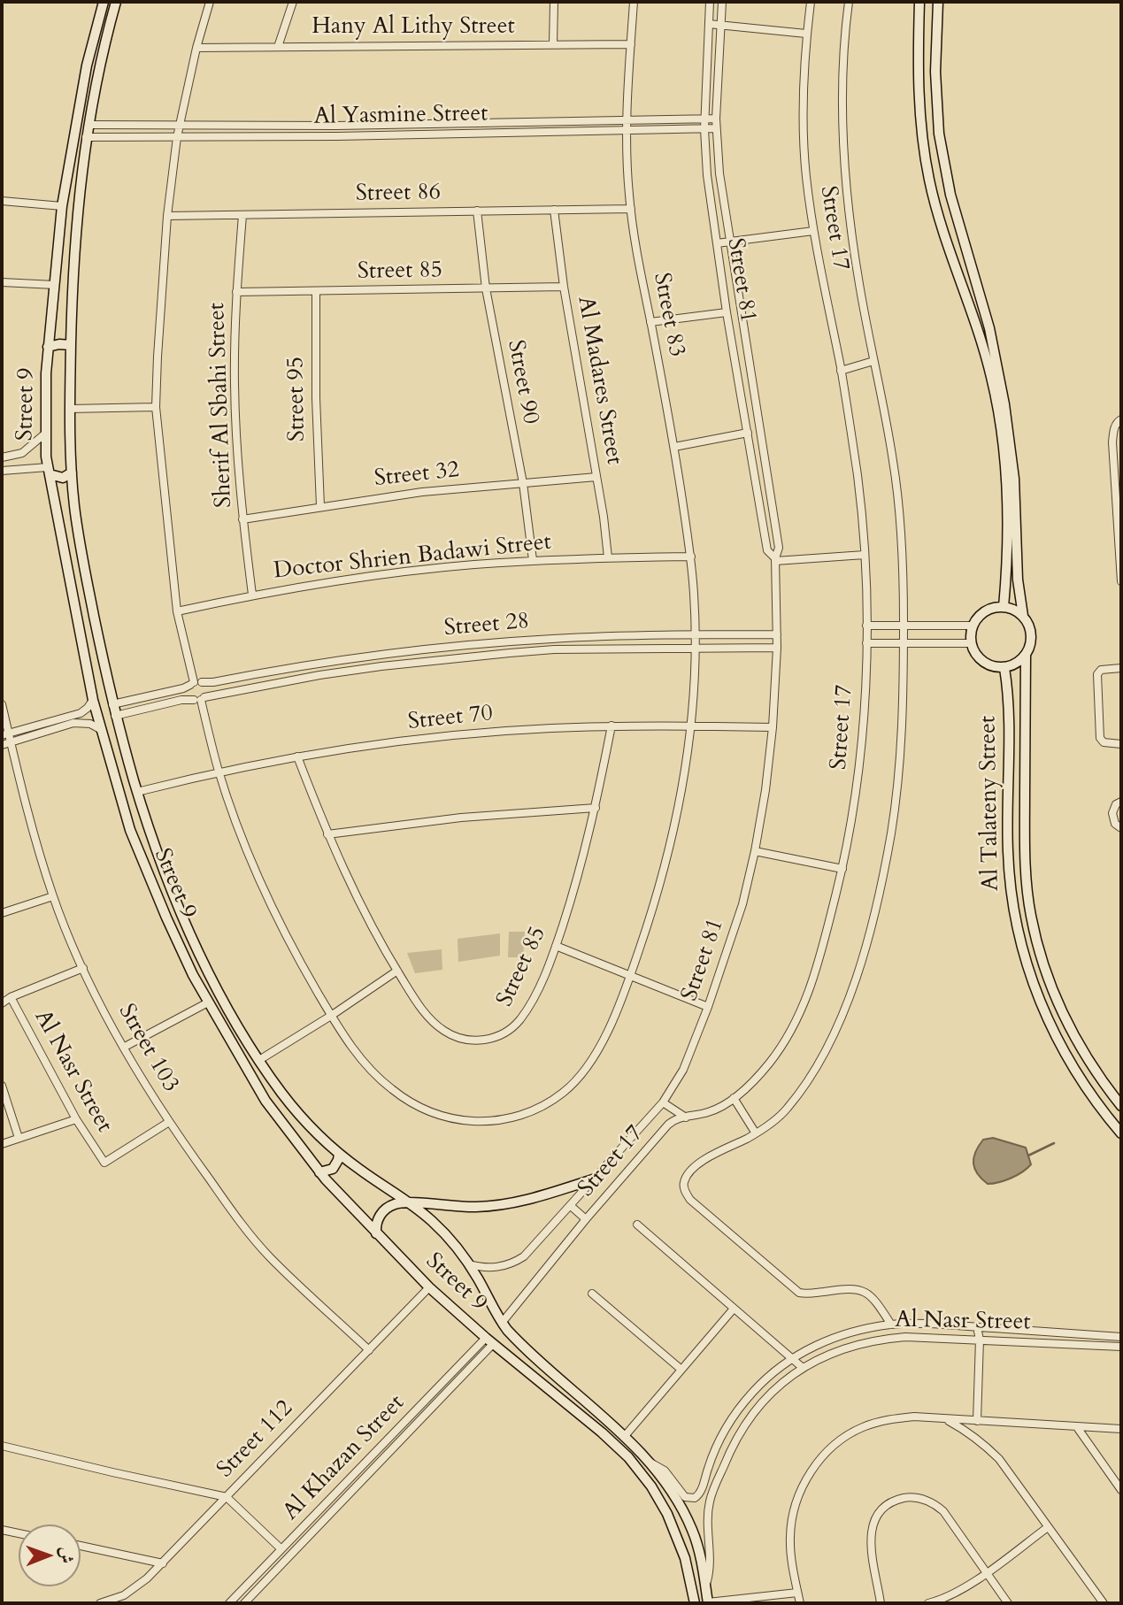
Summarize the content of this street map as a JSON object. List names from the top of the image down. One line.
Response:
{"streets":{"main road":["Street 9","Al Talateny Street"],"street":["Hany Al Lithy Street","Al Yasmine Street","Street 86","Street 17","Street 85","Street 81","Street 83","Al Madares Street","Street 90","Street 95","Sherif Al Sbahi Street","Street 32","Doctor Shrien Badawi Street","Street 28","Street 70","Street 103","Al Nasr Street","Street 112","Al Khazan Street"]},"crossings":[["Hany Al Lithy Street","Street 83"],["Al Yasmine Street","Street 81"],["Al Yasmine Street","Street 83"],["Al Yasmine Street","Street 9"],["Street 86","Street 83"],["Street 86","Al Madares Street"],["Street 86","Street 90"],["Street 86","Sherif Al Sbahi Street"],["Street 17","Street 9"],["Street 85","Al Madares Street"],["Street 85","Street 90"],["Street 85","Street 95"],["Street 85","Sherif Al Sbahi Street"],["Street 85","Street 70"],["Street 81","Street 9"],["Street 81","Street 28"],["Street 81","Street 70"],["Street 83","Doctor Shrien Badawi Street"],["Street 83","Street 28"],["Street 83","Street 70"],["Al Madares Street","Street 32"],["Al Madares Street","Doctor Shrien Badawi Street"],["Street 90","Street 32"],["Street 90","Doctor Shrien Badawi Street"],["Street 95","Street 32"],["Street 9","Street 28"],["Street 9","Street 70"],["Street 9","Al Nasr Street"],["Street 9","Street 112"],["Street 9","Al Khazan Street"],["Sherif Al Sbahi Street","Street 32"],["Sherif Al Sbahi Street","Doctor Shrien Badawi Street"],["Street 103","Al Nasr Street"],["Street 103","Street 112"]],"north":"right"}
